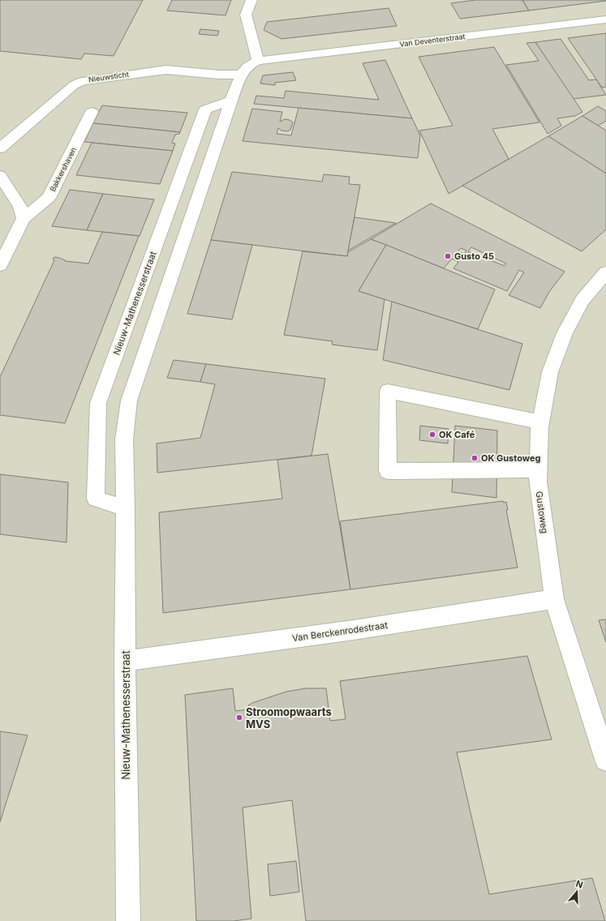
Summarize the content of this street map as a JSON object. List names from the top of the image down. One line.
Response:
{"streets":{"street":["Van Deventerstraat","Nieuwsticht","Bakkershaven","Nieuw-Mathenesserstraat","Gustoweg","Van Berckenrodestraat"]},"crossings":[["Van Deventerstraat","Nieuw-Mathenesserstraat"],["Nieuwsticht","Nieuw-Mathenesserstraat"],["Nieuw-Mathenesserstraat","Van Berckenrodestraat"],["Gustoweg","Van Berckenrodestraat"]],"places":["Gusto 45","OK Café","OK Gustoweg","Stroomopwaarts MVS"],"north":"top"}
